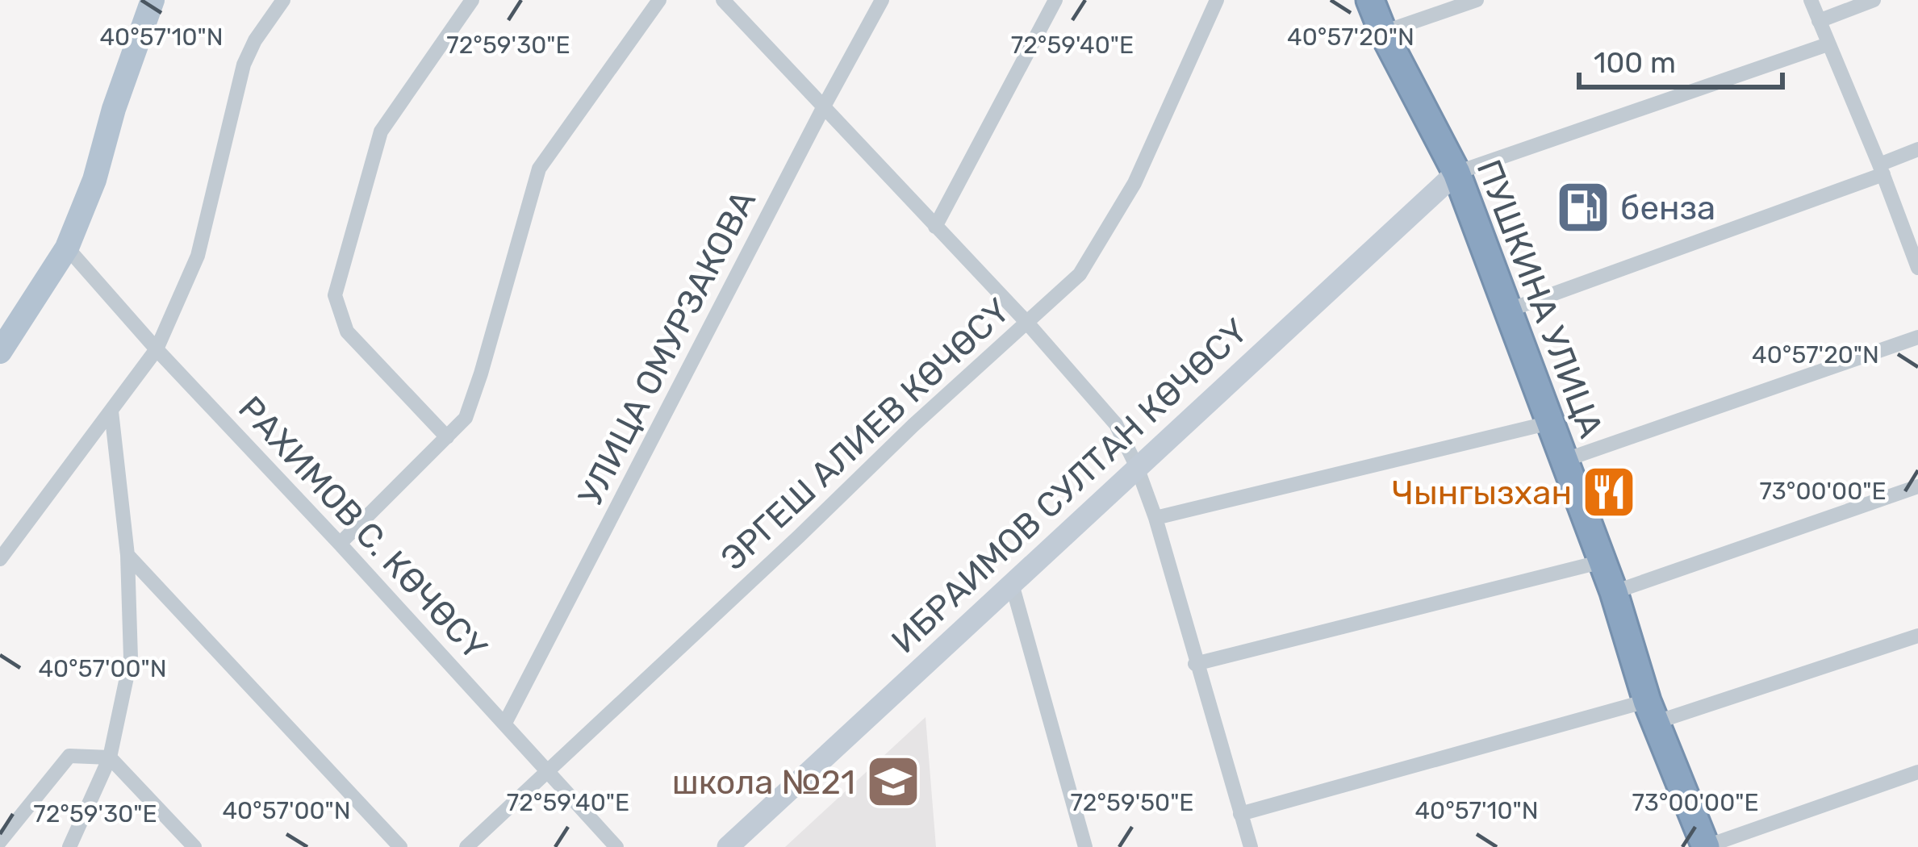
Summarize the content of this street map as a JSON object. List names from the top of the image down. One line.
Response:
{"streets":{"highway":["ПУШКИНА УЛИЦА"],"main road":["ИБРАИМОВ СУЛТАН КӨЧӨСҮ"],"street":["УЛИЦА ОМУРЗАКОВА","ЭРГЕШ АЛИЕВ КӨЧӨСҮ","РАХИМОВ С. КӨЧӨСҮ"]},"crossings":[["ПУШКИНА УЛИЦА","ИБРАИМОВ СУЛТАН КӨЧӨСҮ"],["УЛИЦА ОМУРЗАКОВА","РАХИМОВ С. КӨЧӨСҮ"],["ЭРГЕШ АЛИЕВ КӨЧӨСҮ","РАХИМОВ С. КӨЧӨСҮ"]],"places":{"fuel station":["бенза"],"restaurant":["Чынгызхан"],"school or university":["школа №21"]},"scale_bar":"100 m","coordinates":["40°57'20\"N","40°57'10\"N","72°59'30\"E","72°59'40\"E","73°00'00\"E","40°57'00\"N","72°59'50\"E"]}
